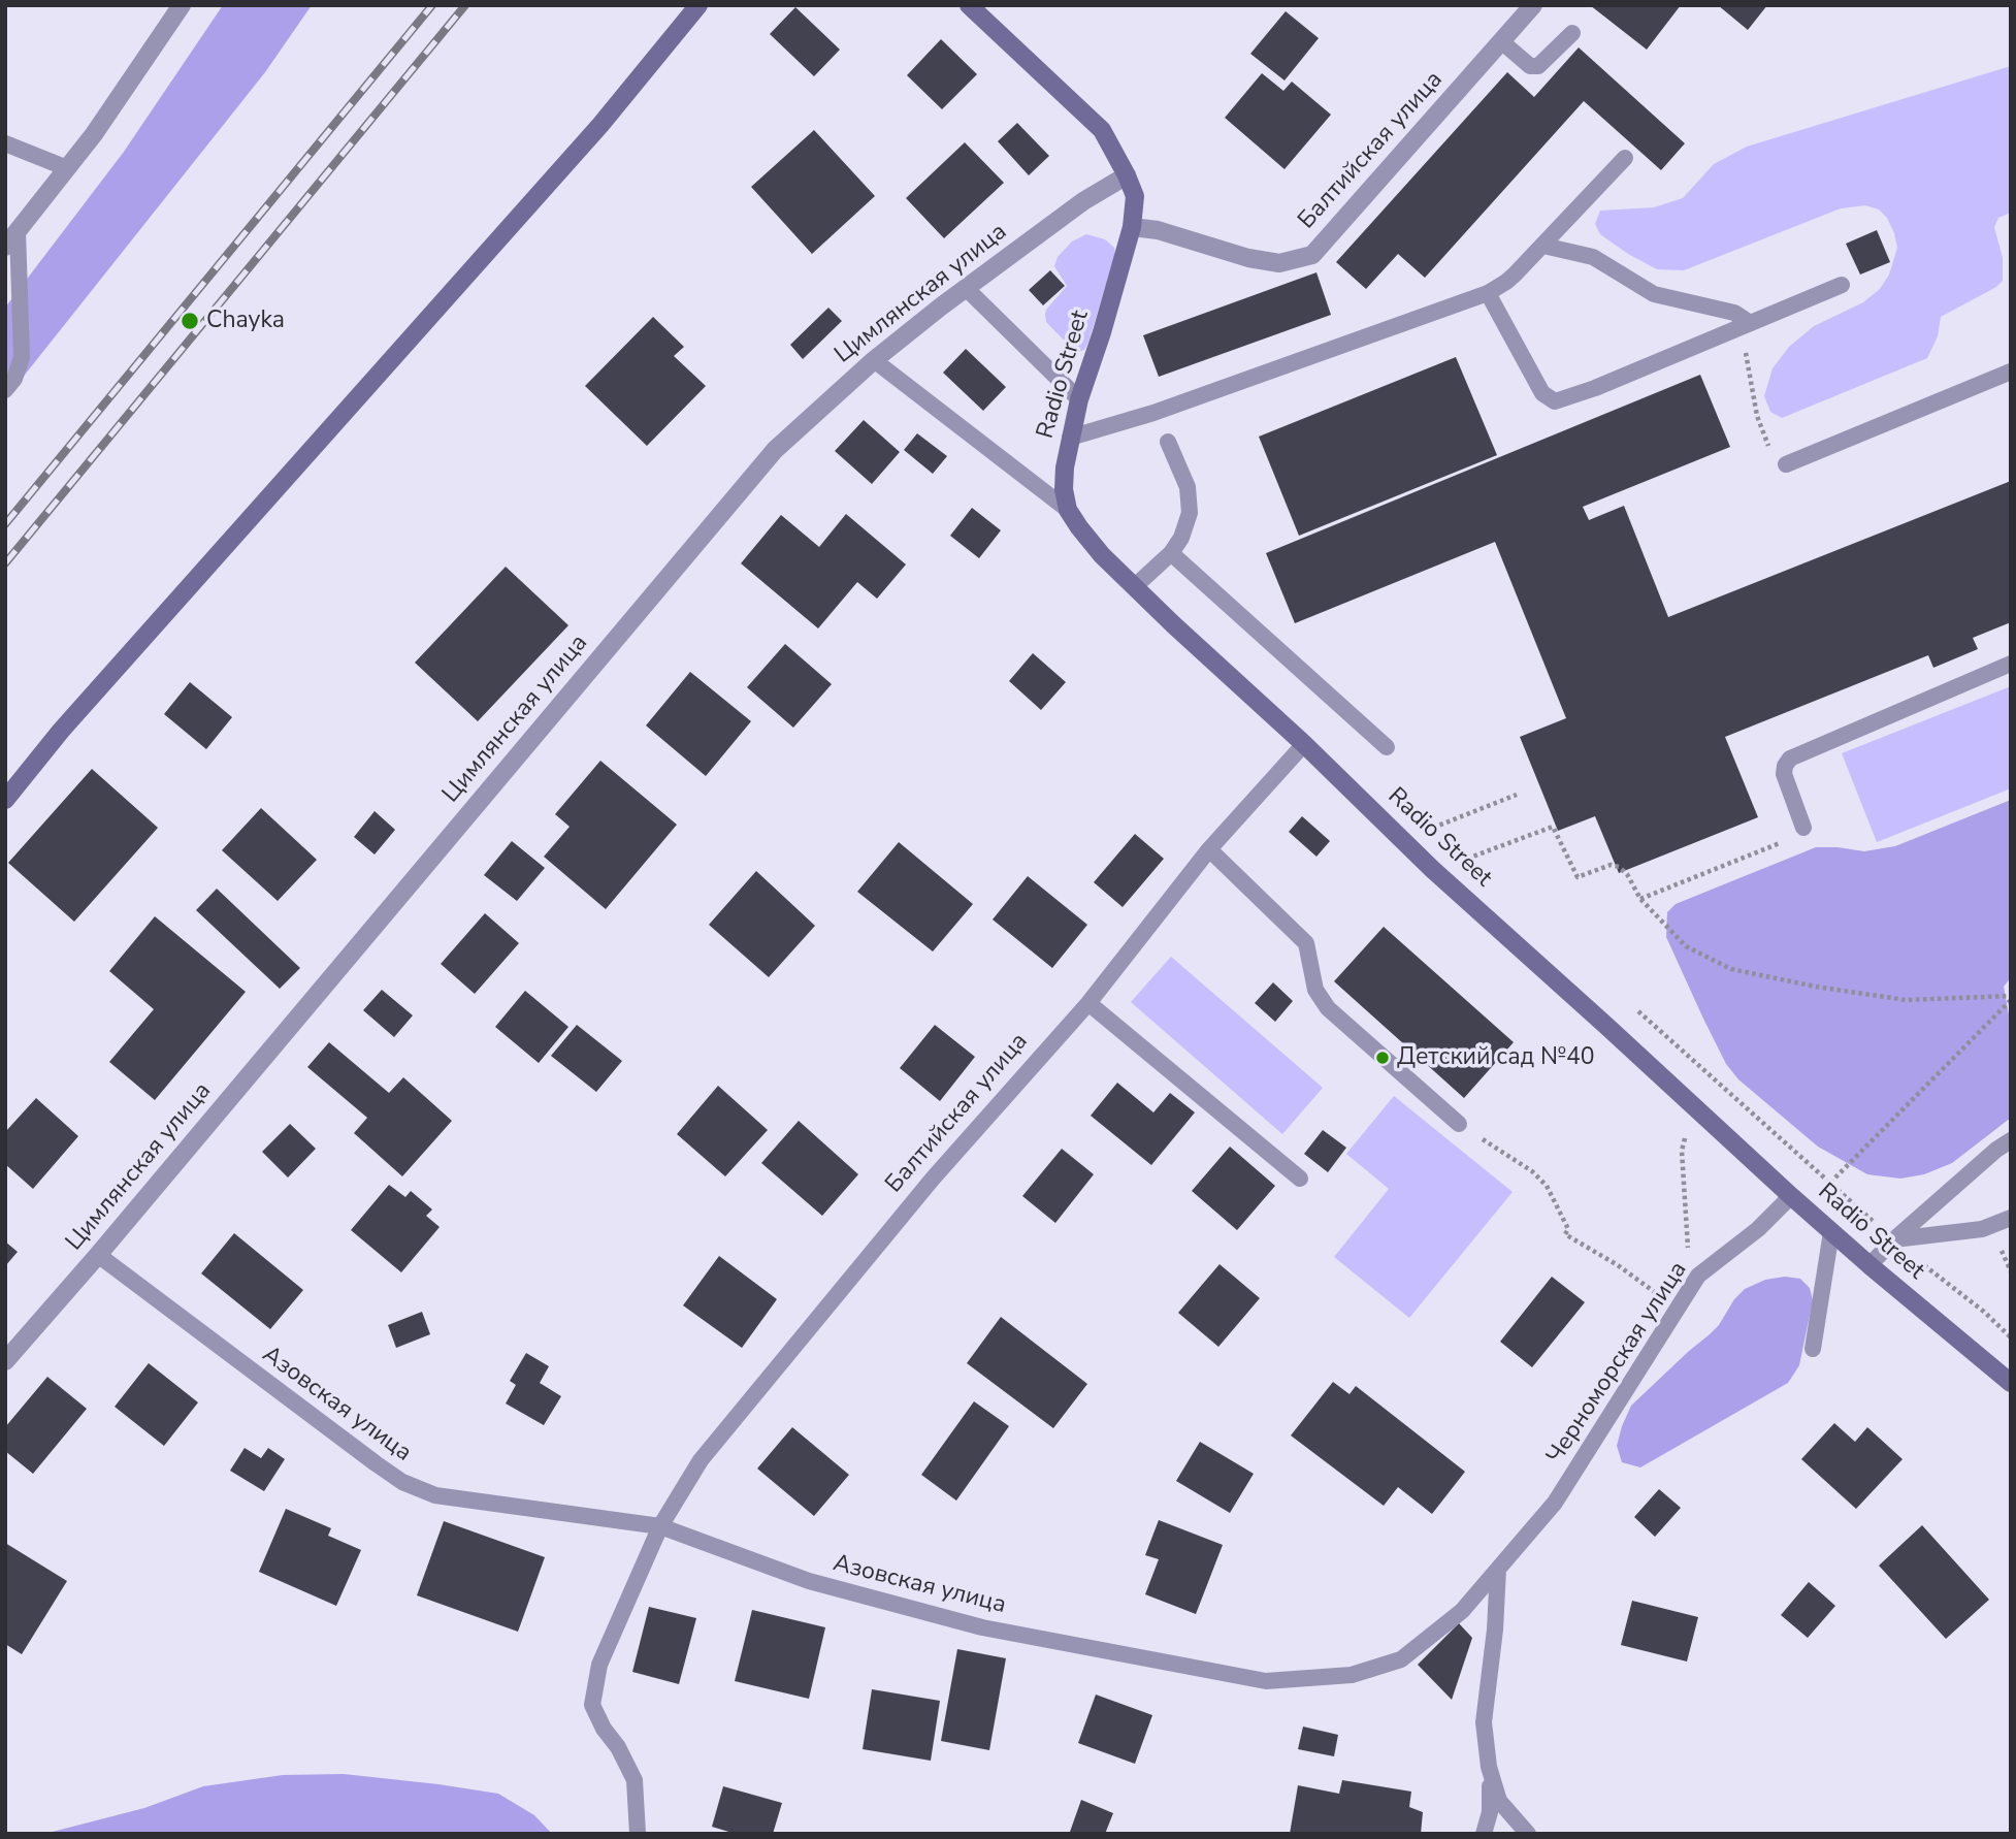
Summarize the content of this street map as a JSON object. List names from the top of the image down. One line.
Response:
{"streets":{"main road":["Radio Street"],"street":["Балтийская улица","Цимлянская улица"],"lane":["Черноморская улица","Азовская улица"]},"crossings":[["Балтийская улица","Radio Street"],["Балтийская улица","Азовская улица"],["Цимлянская улица","Азовская улица"],["Radio Street","Черноморская улица"],["Черноморская улица","Азовская улица"]],"places":["Chayka","Детский сад №40"]}
